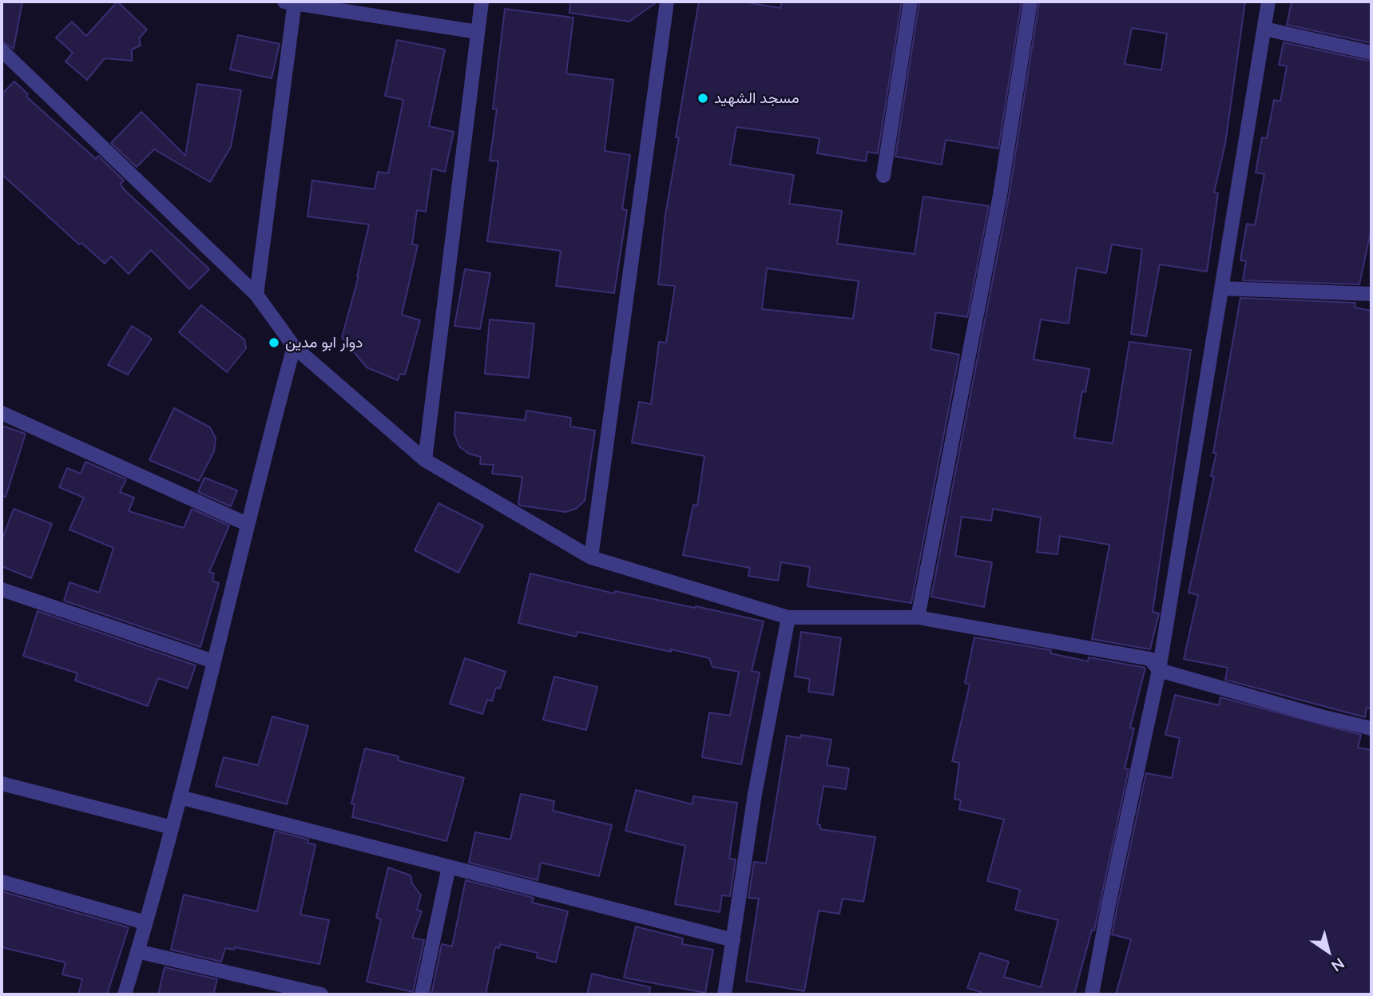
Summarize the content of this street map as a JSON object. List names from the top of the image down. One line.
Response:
{"places":["مسجد الشهيد","دوار ابو مدين"],"north":"bottom right"}
